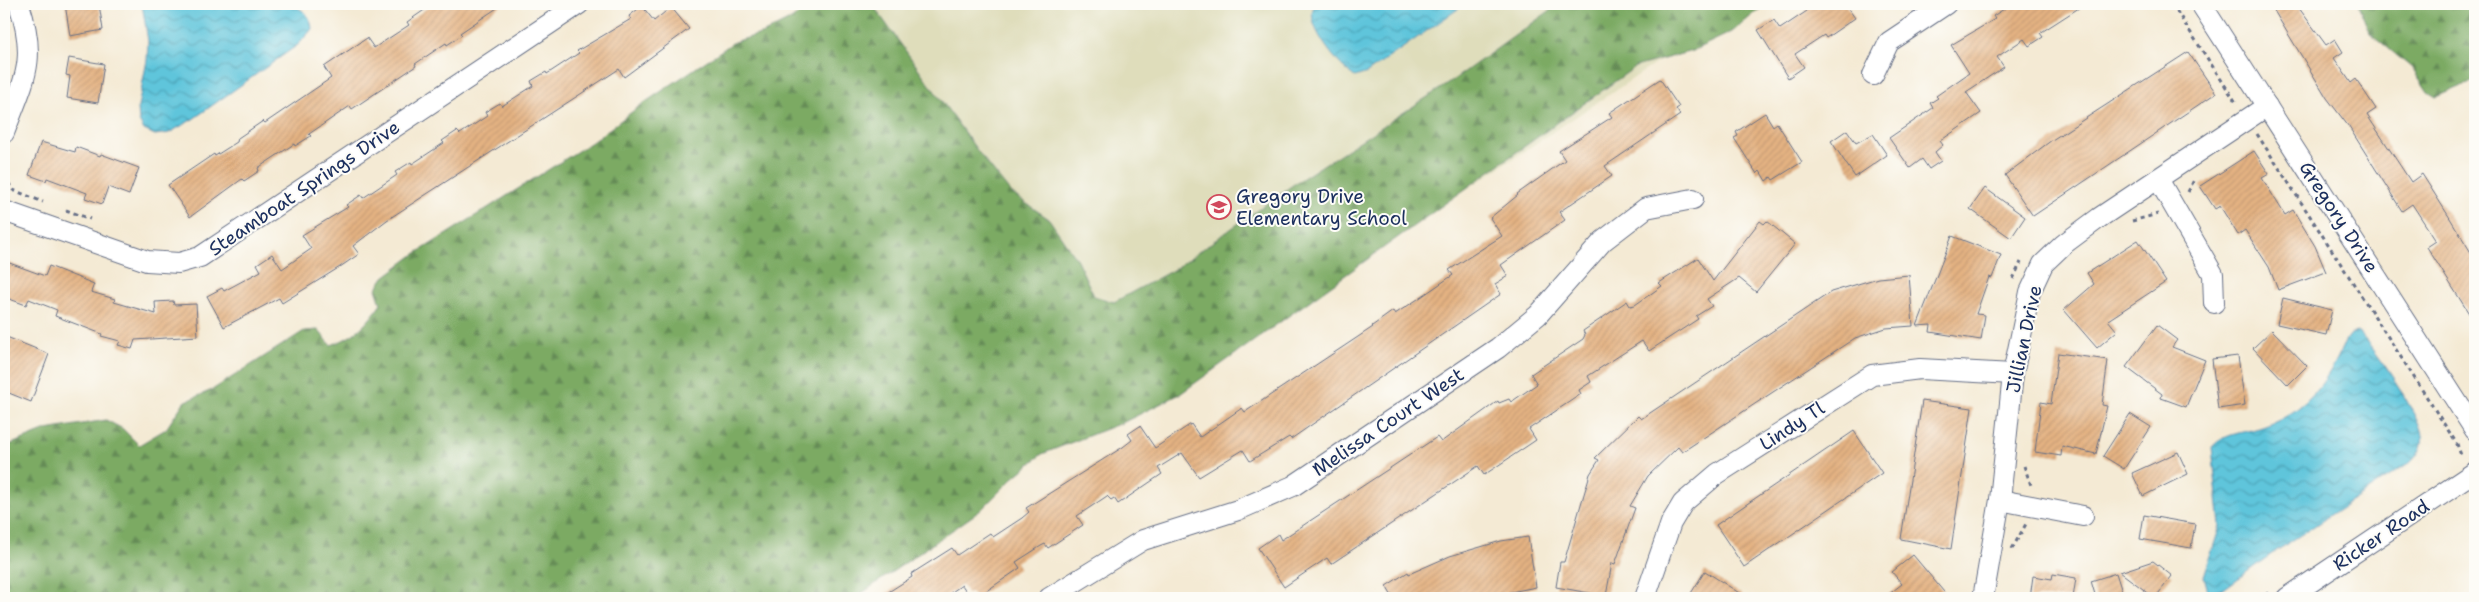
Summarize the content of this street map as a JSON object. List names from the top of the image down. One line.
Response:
{"streets":{"street":["Steamboat Springs Drive","Gregory Drive","Jillian Drive","Melissa Court West","Lindy Tl","Ricker Road"]},"crossings":[["Gregory Drive","Jillian Drive"],["Jillian Drive","Lindy Tl"]],"places":{"school or university":["Gregory Drive Elementary School"]}}
